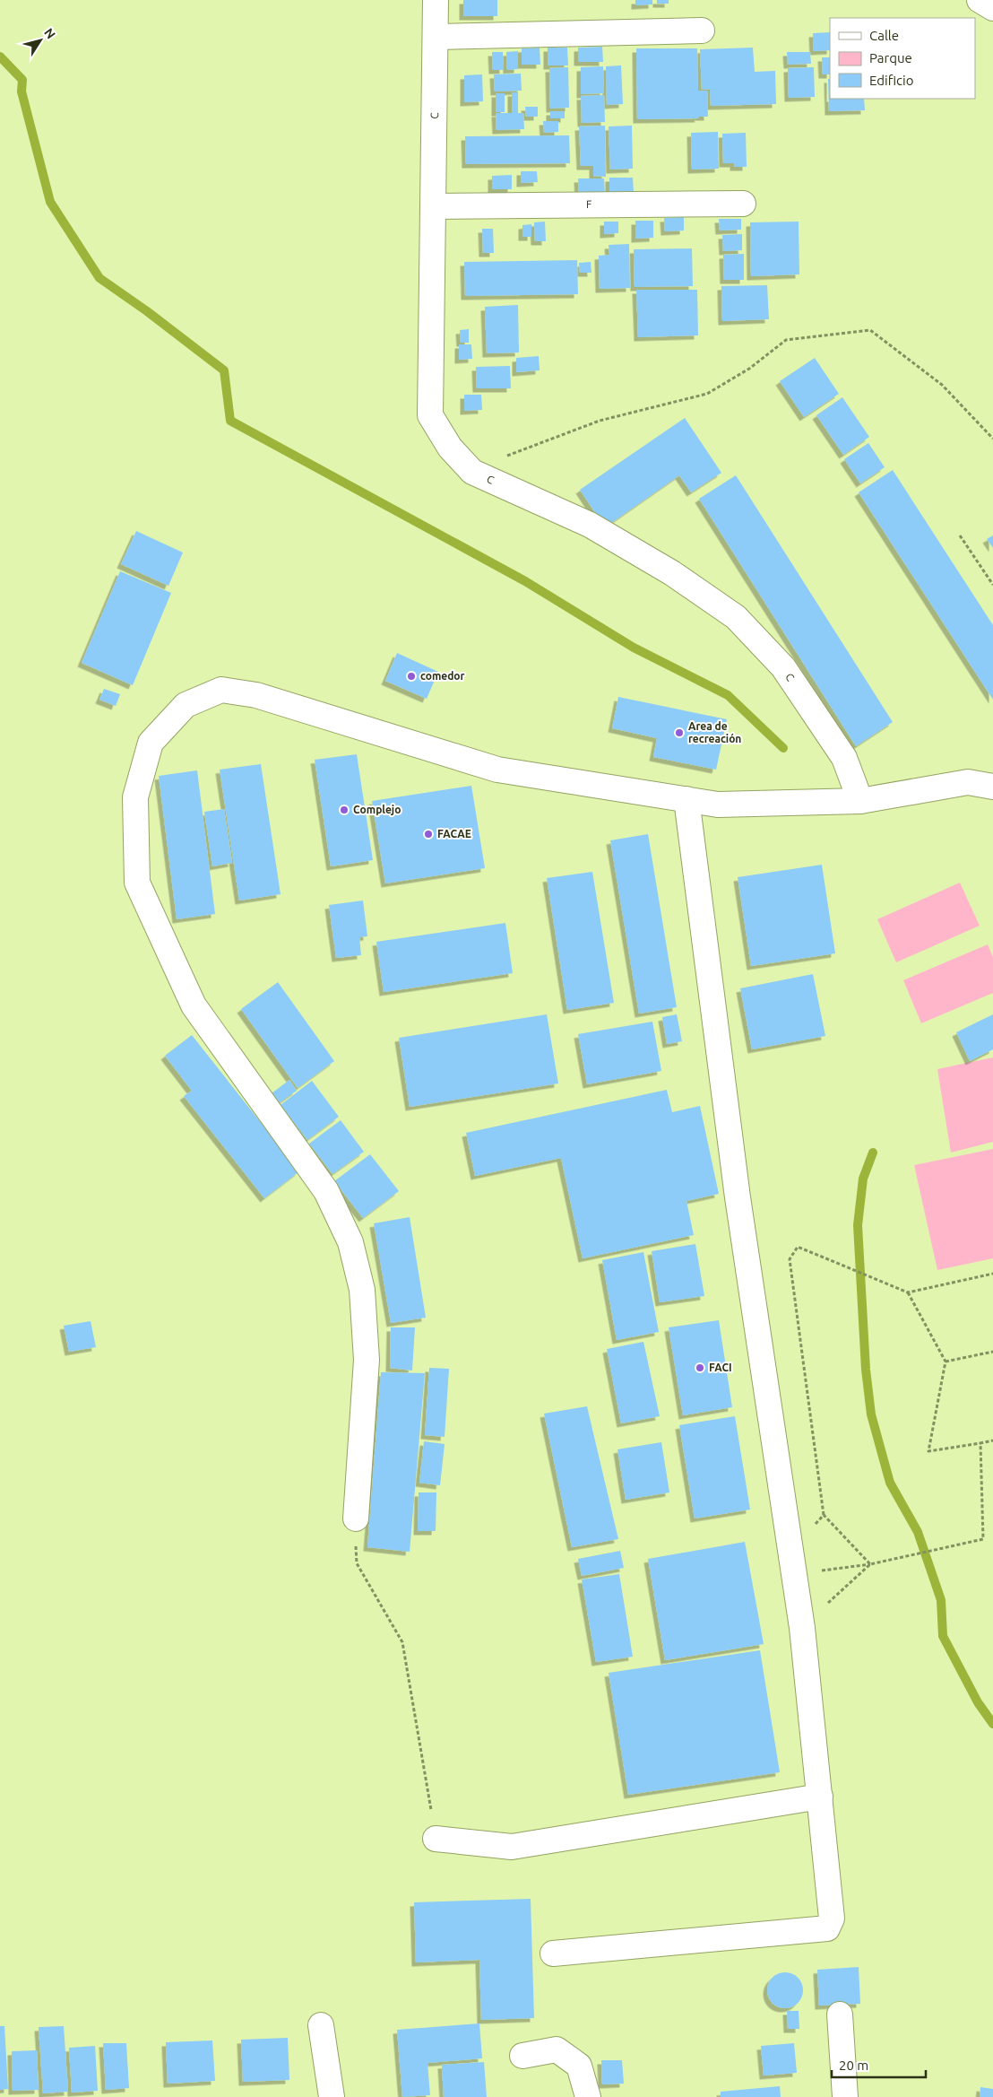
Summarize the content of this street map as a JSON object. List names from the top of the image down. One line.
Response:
{"streets":{"street":["C","F"]},"crossings":[["C","F"]],"places":["comedor","Area de recreación","Complejo","FACAE","FACI"],"legend":["Calle","Parque","Edificio"],"scale_bar":"20 m","north":"top right"}
